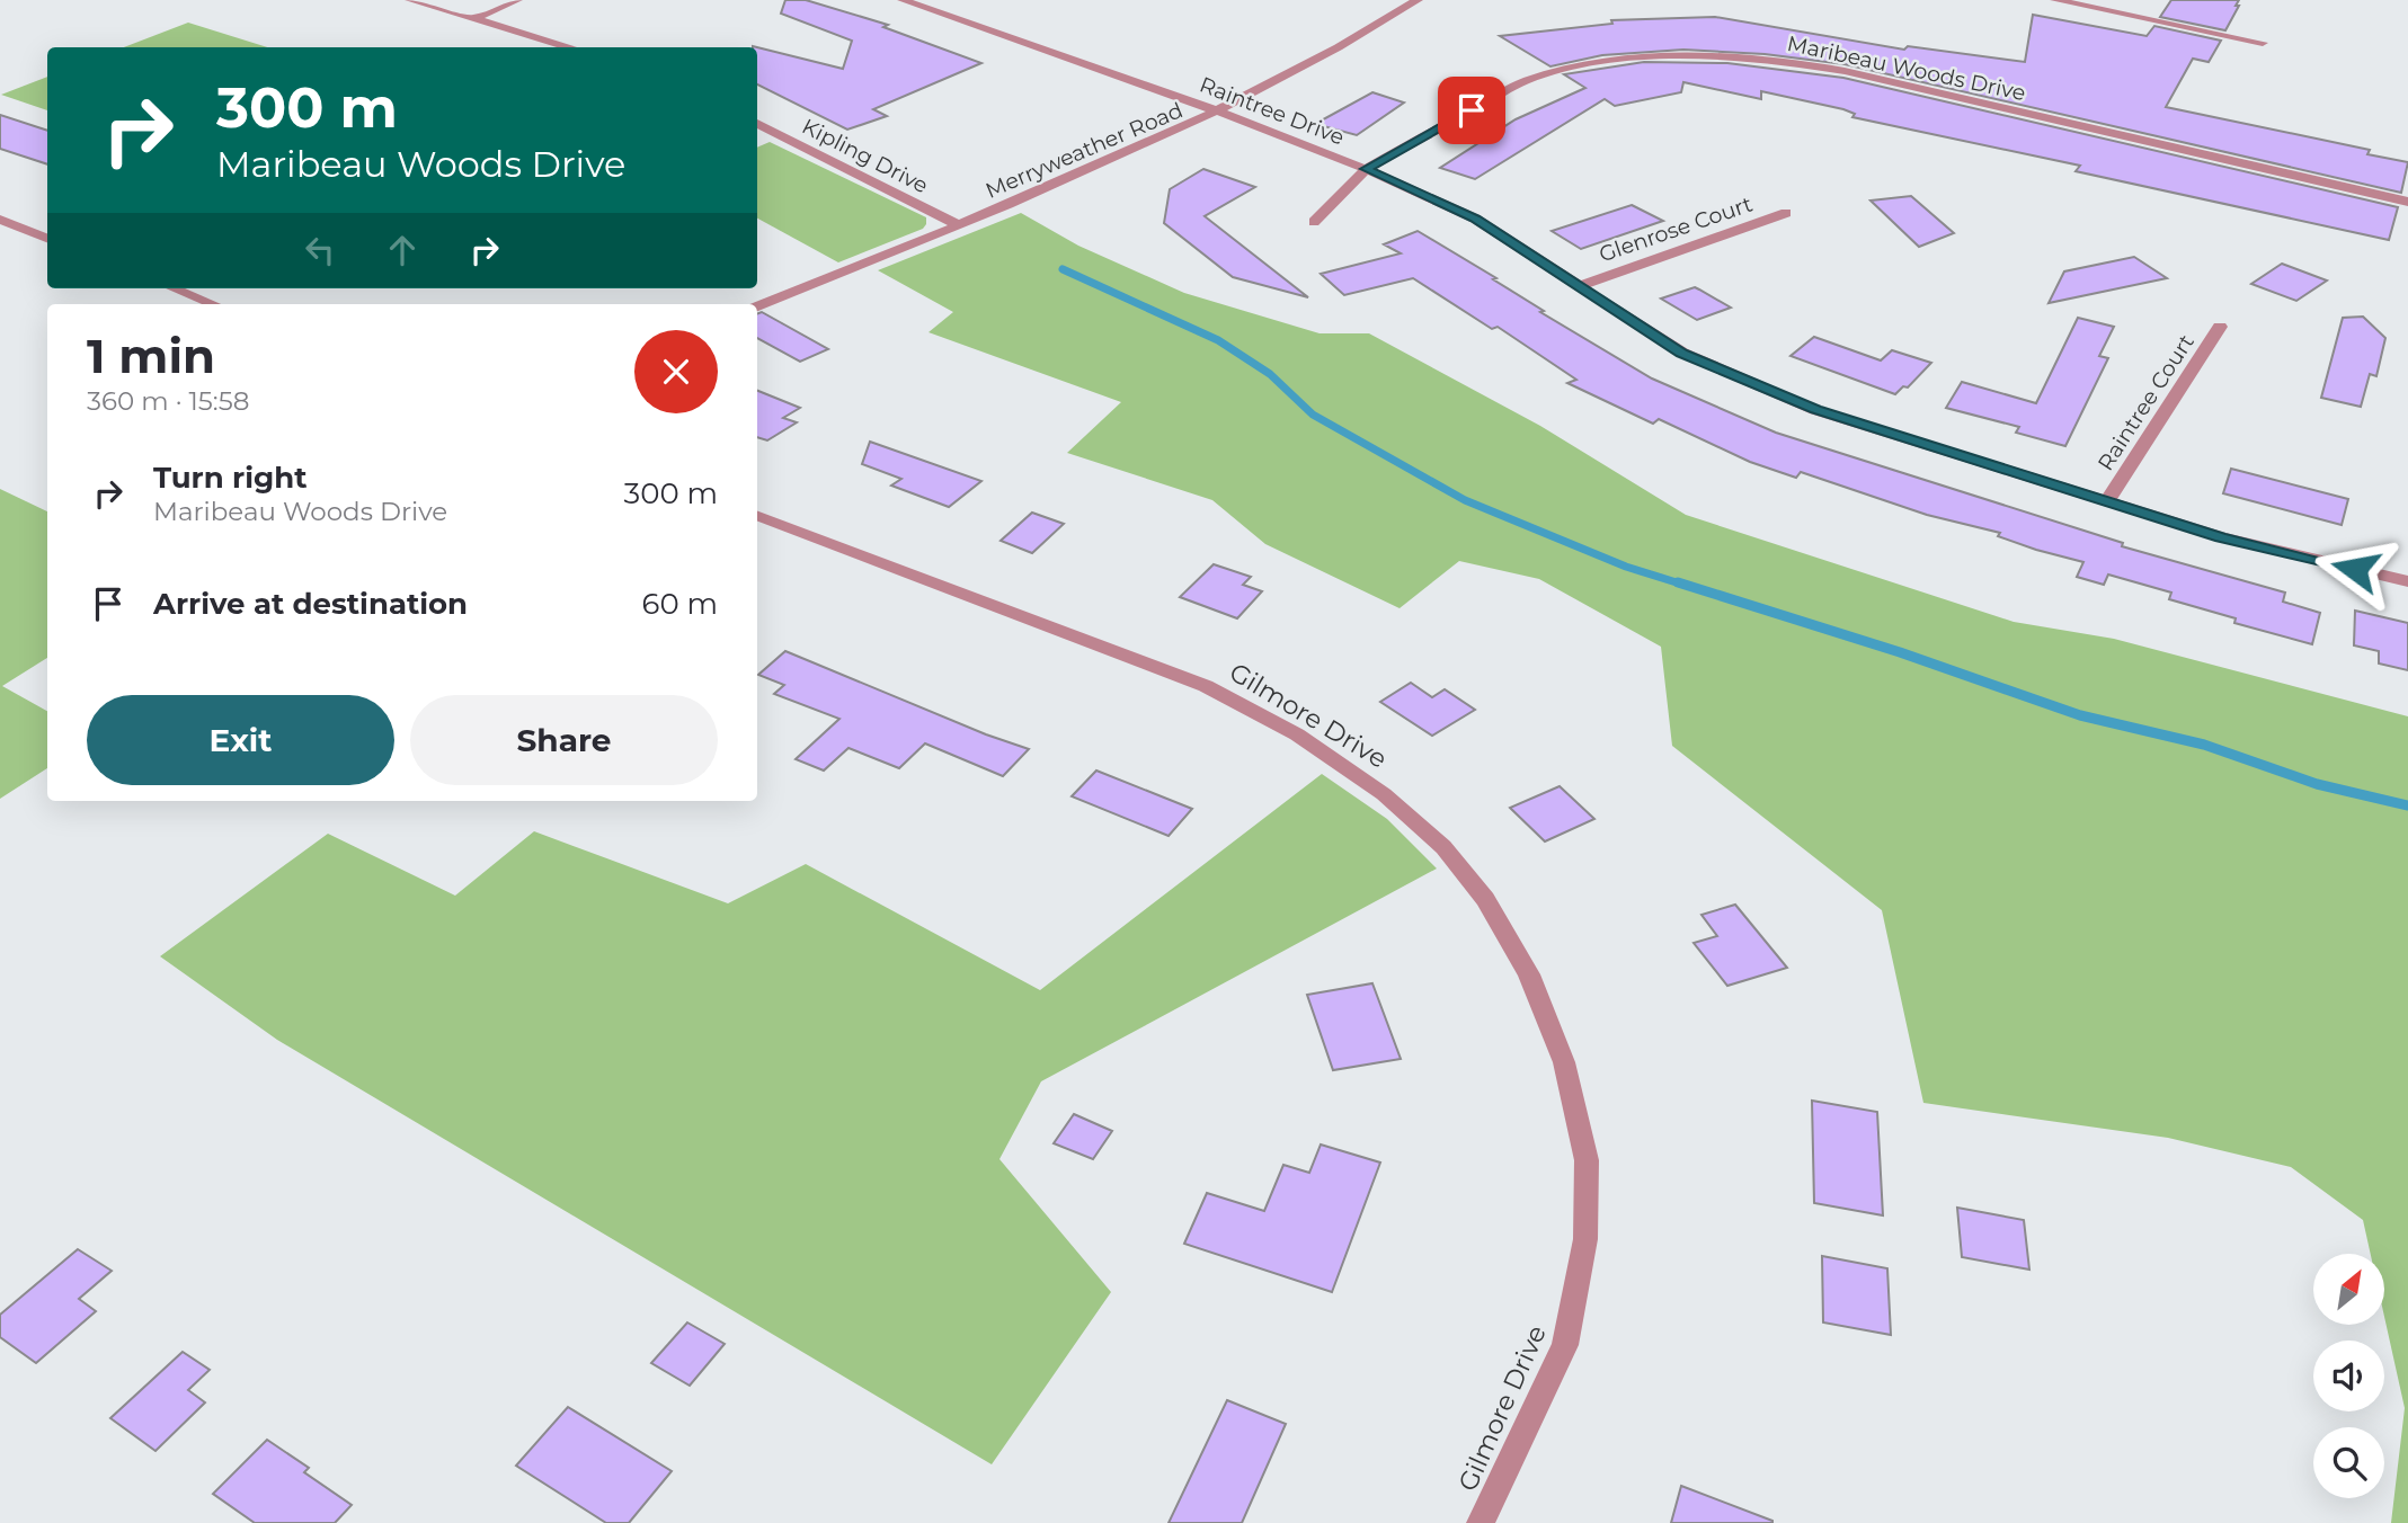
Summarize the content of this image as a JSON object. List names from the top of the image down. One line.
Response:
{"streets":{"street":["Maribeau Woods Drive","Raintree Drive","Merryweather Road","Kipling Drive","Glenrose Court","Raintree Court","Gilmore Drive"]},"crossings":[["Maribeau Woods Drive","Raintree Drive"],["Raintree Drive","Merryweather Road"],["Raintree Drive","Glenrose Court"],["Raintree Drive","Raintree Court"],["Merryweather Road","Kipling Drive"]],"north":"top right","page":{"turn":["300 m","Maribeau Woods Drive"],"heading":["1 min","360 m · 15:58"],"list":[{"name":"Turn right","note":"Maribeau Woods Drive","value":"300 m"},{"name":"Arrive at destination","value":"60 m"}],"buttons":["Exit","Share"]}}
